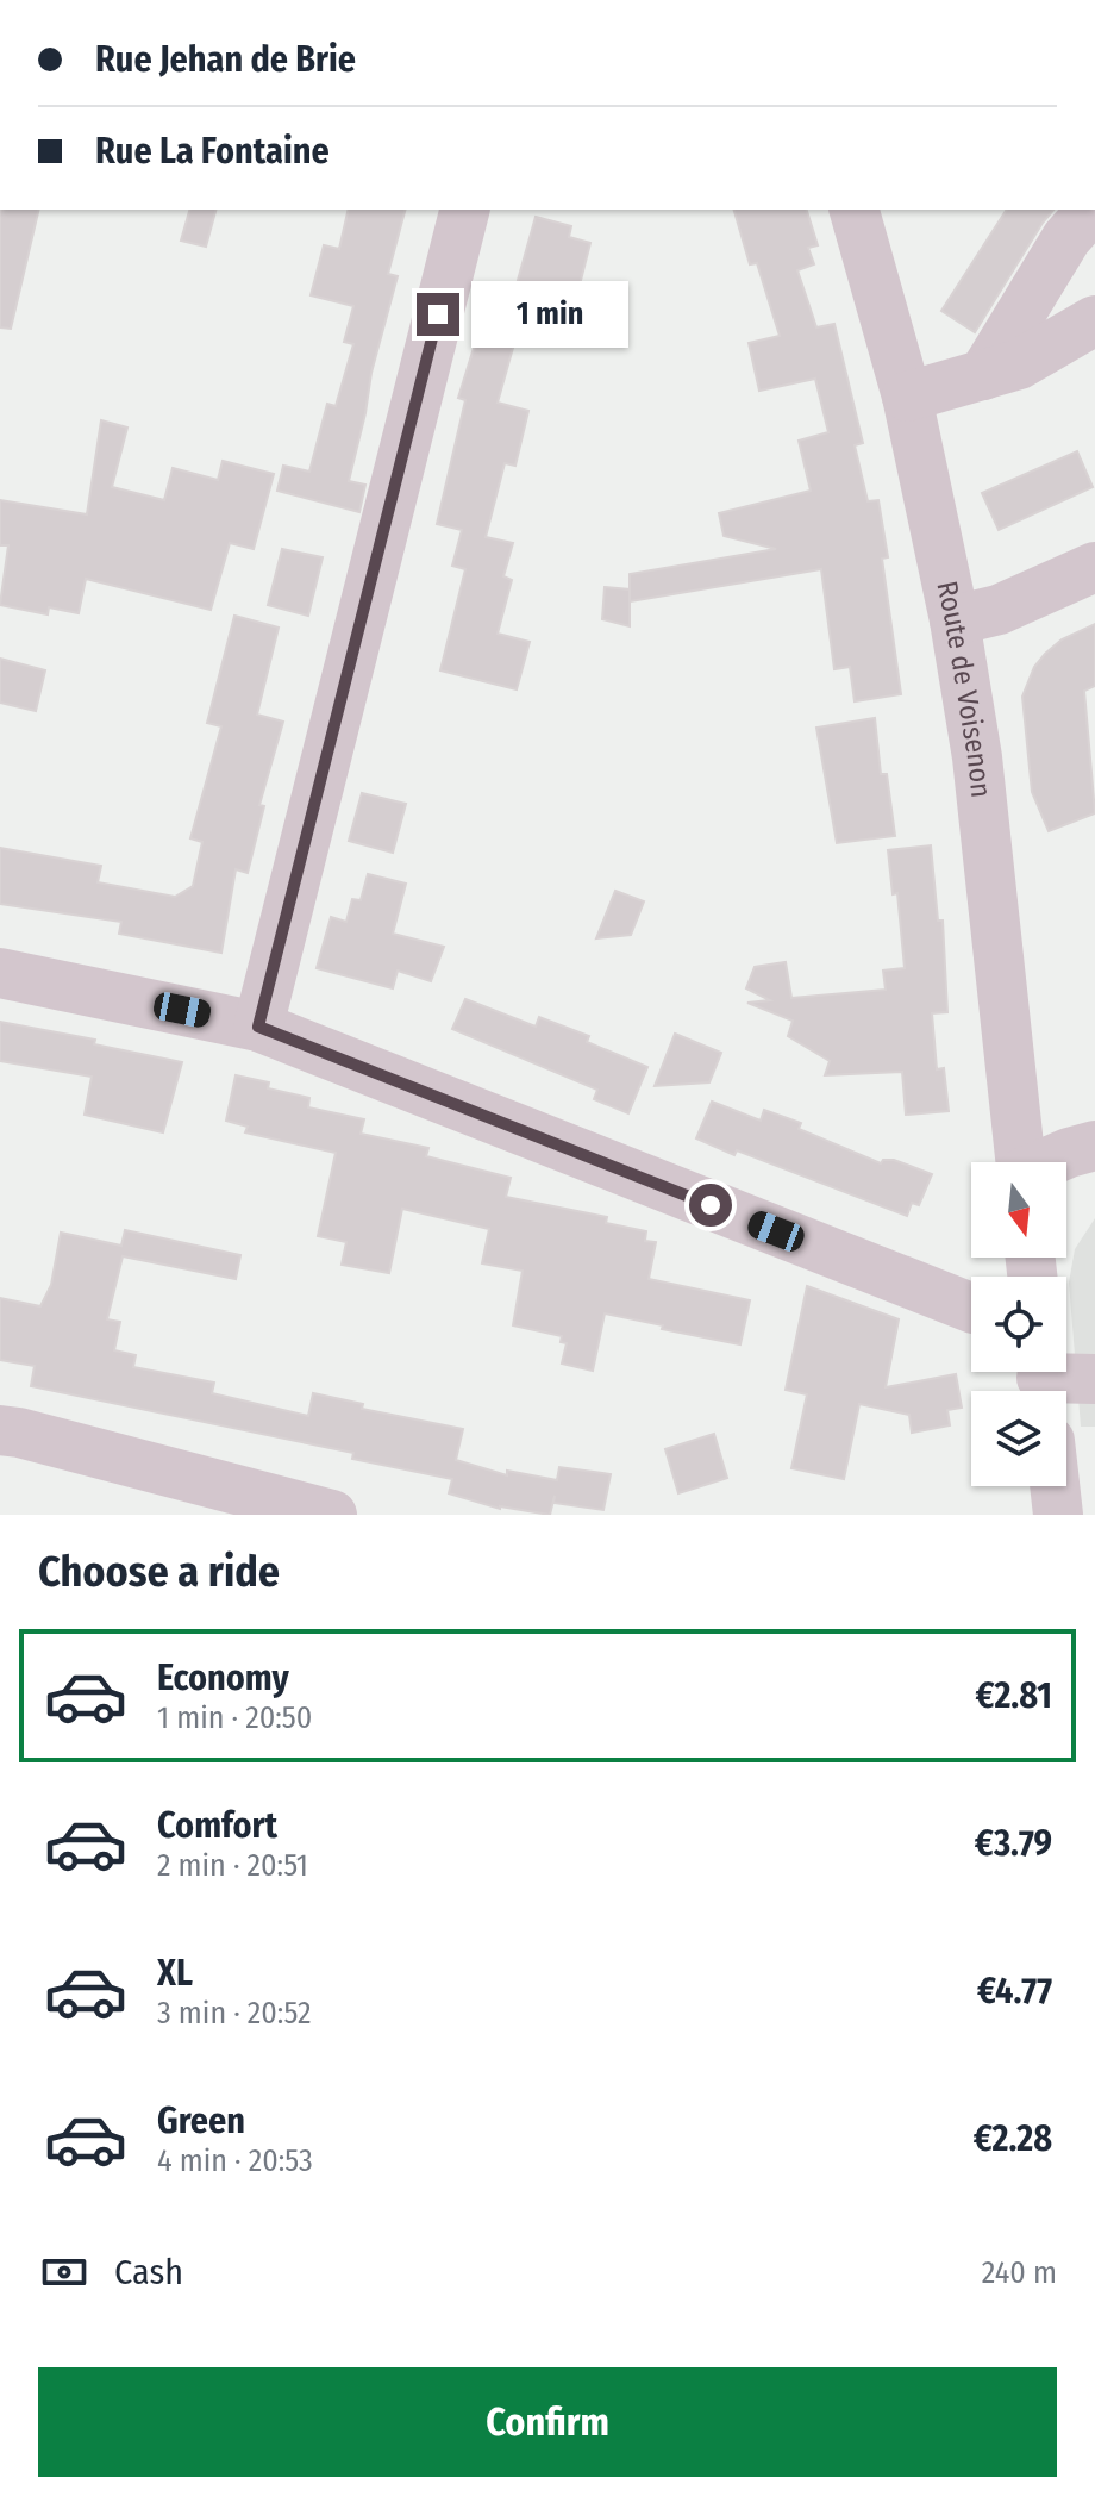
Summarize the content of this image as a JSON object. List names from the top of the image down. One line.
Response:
{"streets":{"street":["Route de Voisenon"]},"north":"bottom","page":{"banner":["Rue Jehan de Brie","Rue La Fontaine"],"bubble":"1 min","heading":"Choose a ride","list":[{"name":"Economy","note":"1 min · 20:50","value":"€2.81"},{"name":"Comfort","note":"2 min · 20:51","value":"€3.79"},{"name":"XL","note":"3 min · 20:52","value":"€4.77"},{"name":"Green","note":"4 min · 20:53","value":"€2.28"}],"pay":["Cash","240 m"],"buttons":"Confirm"}}
